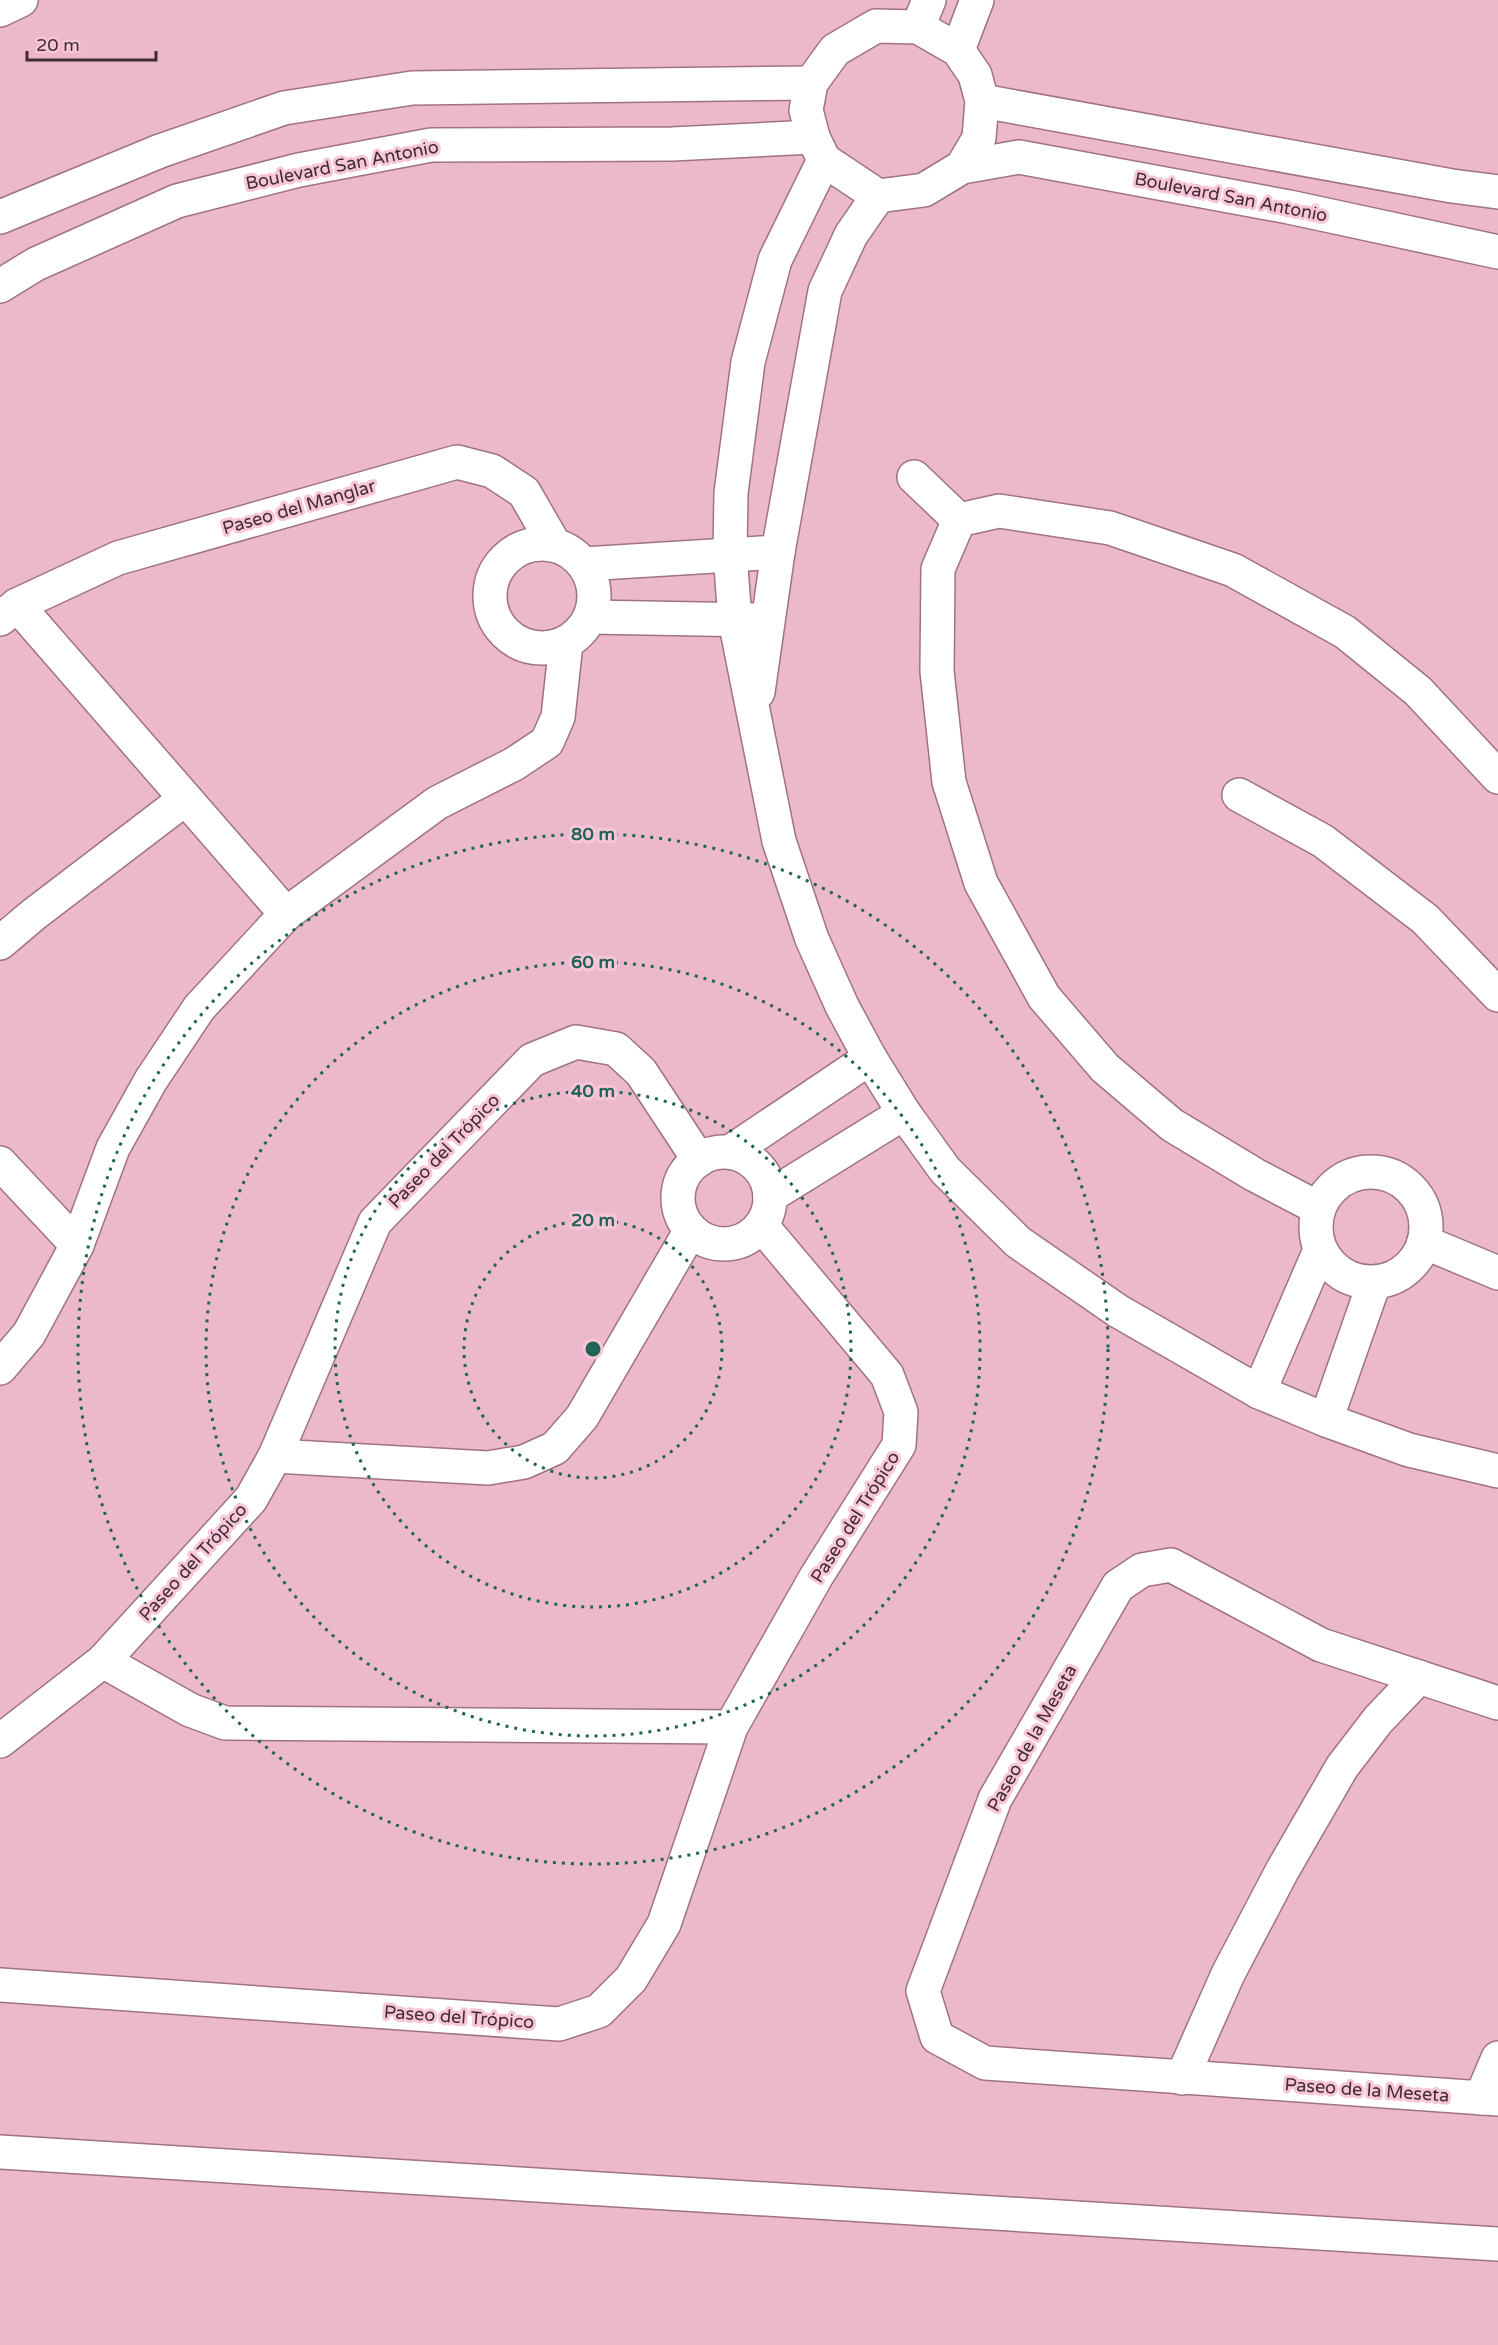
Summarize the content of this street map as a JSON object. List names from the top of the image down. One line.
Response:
{"streets":{"street":["Boulevard San Antonio","Paseo del Manglar","Paseo del Trópico","Paseo de la Meseta"]},"scale_bar":"20 m","rings":["80 m","60 m","40 m","20 m"]}
